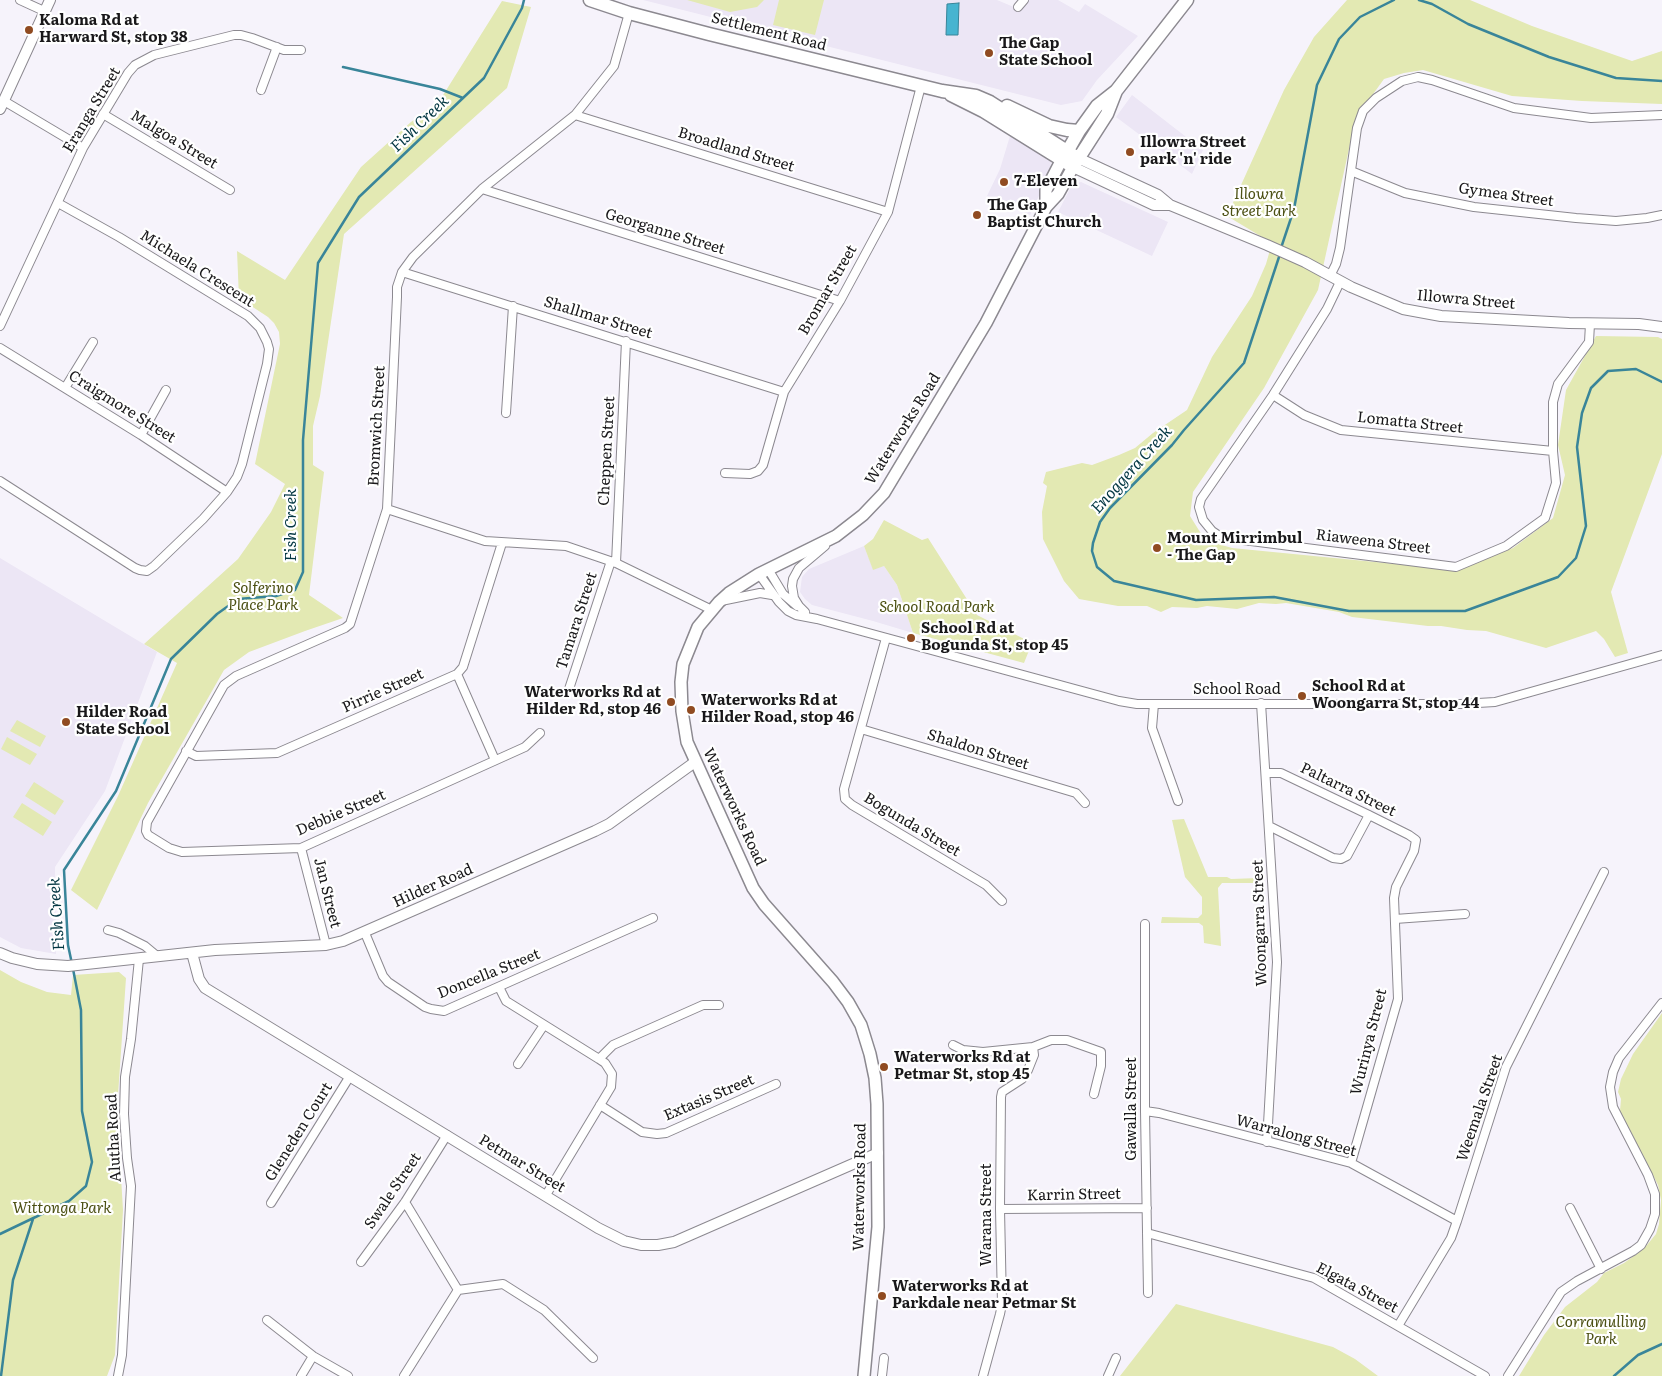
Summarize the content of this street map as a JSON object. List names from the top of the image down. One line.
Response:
{"streets":{"main road":["Settlement Road","Waterworks Road"],"street":["Eranga Street","Malgoa Street","Broadland Street","Gymea Street","Georganne Street","Michaela Crescent","Bromar Street","Illowra Street","Shallmar Street","Craigmore Street","Lomatta Street","Bromwich Street","Cheppen Street","Riaweena Street","Tamara Street","School Road","Pirrie Street","Shaldon Street","Paltarra Street","Debbie Street","Bogunda Street","Hilder Road","Jan Street","Woongarra Street","Doncella Street","Wurinya Street","Extasis Street","Weemala Street","Gawalla Street","Gleneden Court","Warralong Street","Alutha Road","Petmar Street","Swale Street","Karrin Street","Warana Street","Elgata Street"]},"crossings":[["Settlement Road","Bromar Street"],["Settlement Road","Illowra Street"],["Settlement Road","Bromwich Street"],["Settlement Road","Waterworks Road"],["Eranga Street","Malgoa Street"],["Eranga Street","Michaela Crescent"],["Broadland Street","Bromar Street"],["Broadland Street","Bromwich Street"],["Georganne Street","Bromar Street"],["Georganne Street","Bromwich Street"],["Michaela Crescent","Craigmore Street"],["Bromar Street","Shallmar Street"],["Illowra Street","Waterworks Road"],["Illowra Street","Riaweena Street"],["Shallmar Street","Bromwich Street"],["Shallmar Street","Cheppen Street"],["Lomatta Street","Riaweena Street"],["Bromwich Street","Pirrie Street"],["Bromwich Street","Debbie Street"],["Waterworks Road","School Road"],["Waterworks Road","Hilder Road"],["Waterworks Road","Petmar Street"],["Cheppen Street","Tamara Street"],["School Road","Bogunda Street"],["School Road","Woongarra Street"],["Shaldon Street","Bogunda Street"],["Paltarra Street","Woongarra Street"],["Paltarra Street","Wurinya Street"],["Debbie Street","Jan Street"],["Hilder Road","Jan Street"],["Hilder Road","Doncella Street"],["Hilder Road","Alutha Road"],["Hilder Road","Petmar Street"],["Woongarra Street","Warralong Street"],["Wurinya Street","Warralong Street"],["Weemala Street","Warralong Street"],["Weemala Street","Elgata Street"],["Gawalla Street","Warralong Street"],["Gawalla Street","Karrin Street"],["Gawalla Street","Elgata Street"],["Gleneden Court","Petmar Street"],["Petmar Street","Swale Street"],["Karrin Street","Warana Street"]],"water":["Fish Creek","Enoggera Creek"],"parks":["Illowra Street Park","Solferino Place Park","School Road Park","Wittonga Park","Corramulling Park"],"places":["Kaloma Rd at Harward St, stop 38","The Gap State School","Illowra Street park 'n' ride","7-Eleven","The Gap Baptist Church","Mount Mirrimbul - The Gap","School Rd at Bogunda St, stop 45","School Rd at Woongarra St, stop 44","Waterworks Rd at Hilder Rd, stop 46","Waterworks Rd at Hilder Road, stop 46","Hilder Road State School","Waterworks Rd at Petmar St, stop 45","Waterworks Rd at Parkdale near Petmar St"]}
